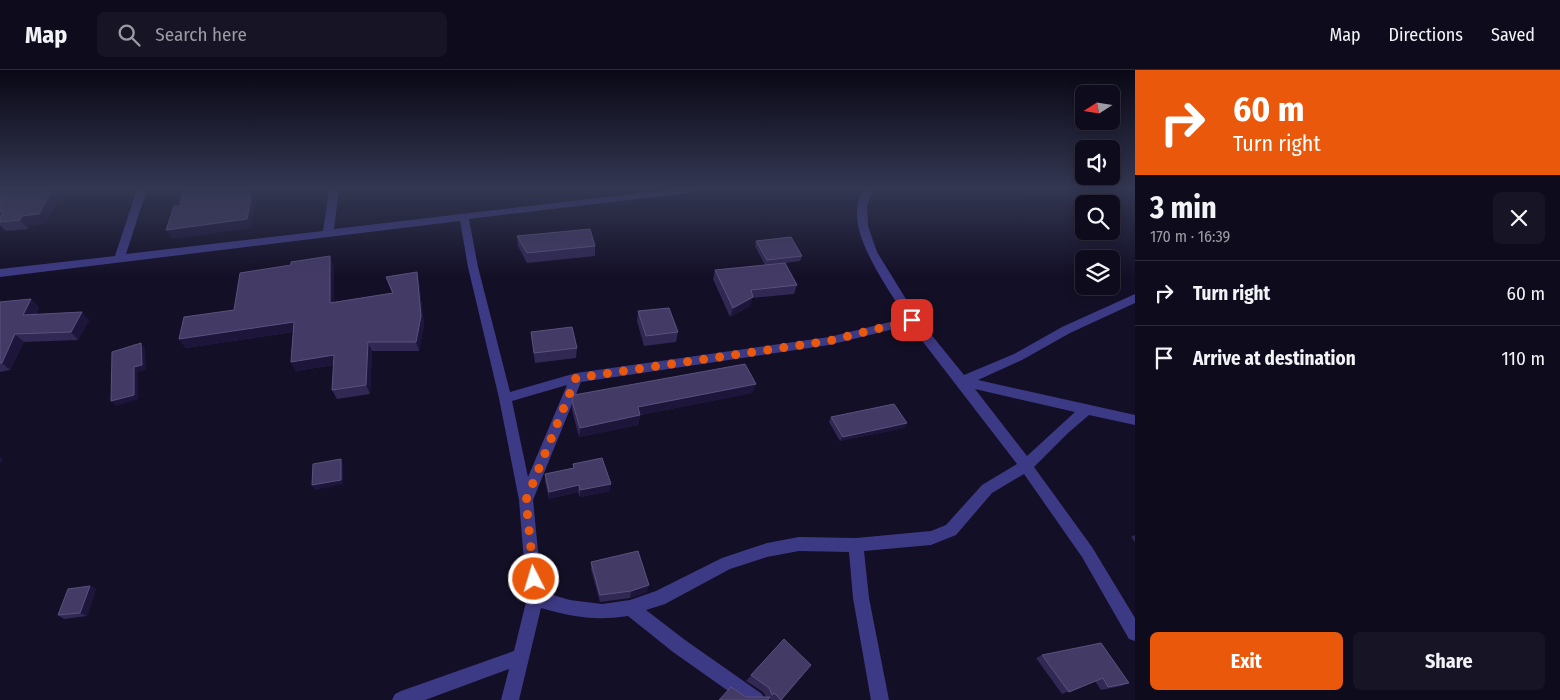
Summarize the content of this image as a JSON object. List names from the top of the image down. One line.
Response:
{"north":"left","page":{"header":"Map","search":"Search here","nav":["Map","Directions","Saved"],"turn":["60 m","Turn right"],"heading":["3 min","170 m · 16:39"],"list":[{"name":"Turn right","value":"60 m"},{"name":"Arrive at destination","value":"110 m"}],"buttons":["Exit","Share"]}}
